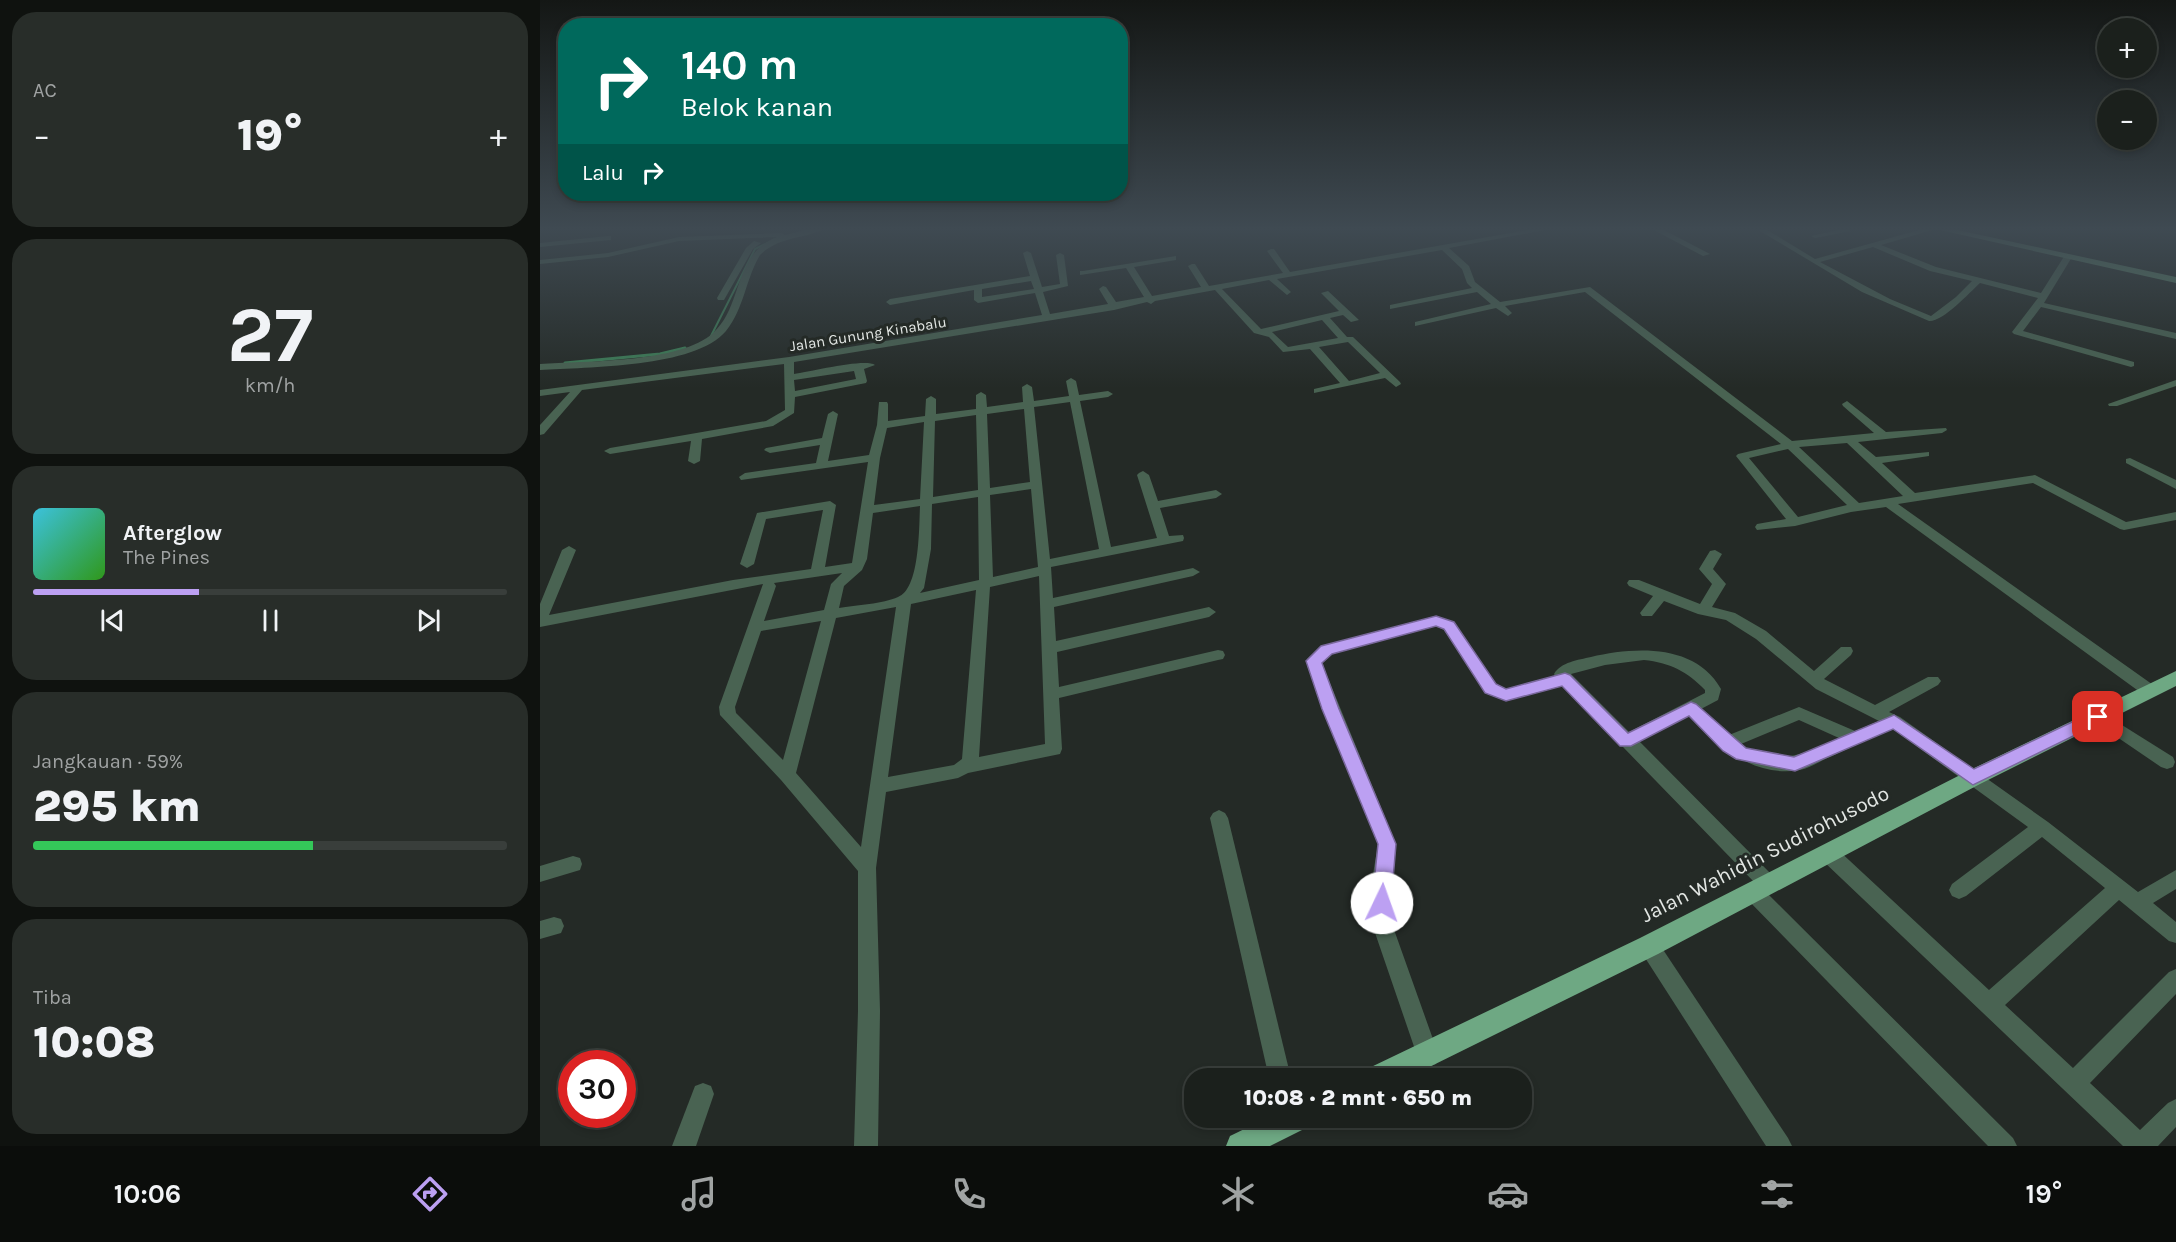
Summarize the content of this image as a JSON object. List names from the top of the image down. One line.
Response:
{"streets":{"highway":["Jalan Wahidin Sudirohusodo"],"street":["Jalan Gunung Kinabalu"]},"page":{"tile":["AC",["27","km/h"],["Jangkauan · 59%","295 km"],["Tiba","10:08"]],"map_buttons":["+","−"],"turn":["140 m","Belok kanan"],"heat":["−","19°","+"],"then":"Lalu","song":["Afterglow","The Pines"],"limit":"30","trip":"10:08 · 2 mnt · 650 m","tabs":["10:06","19°"]}}
